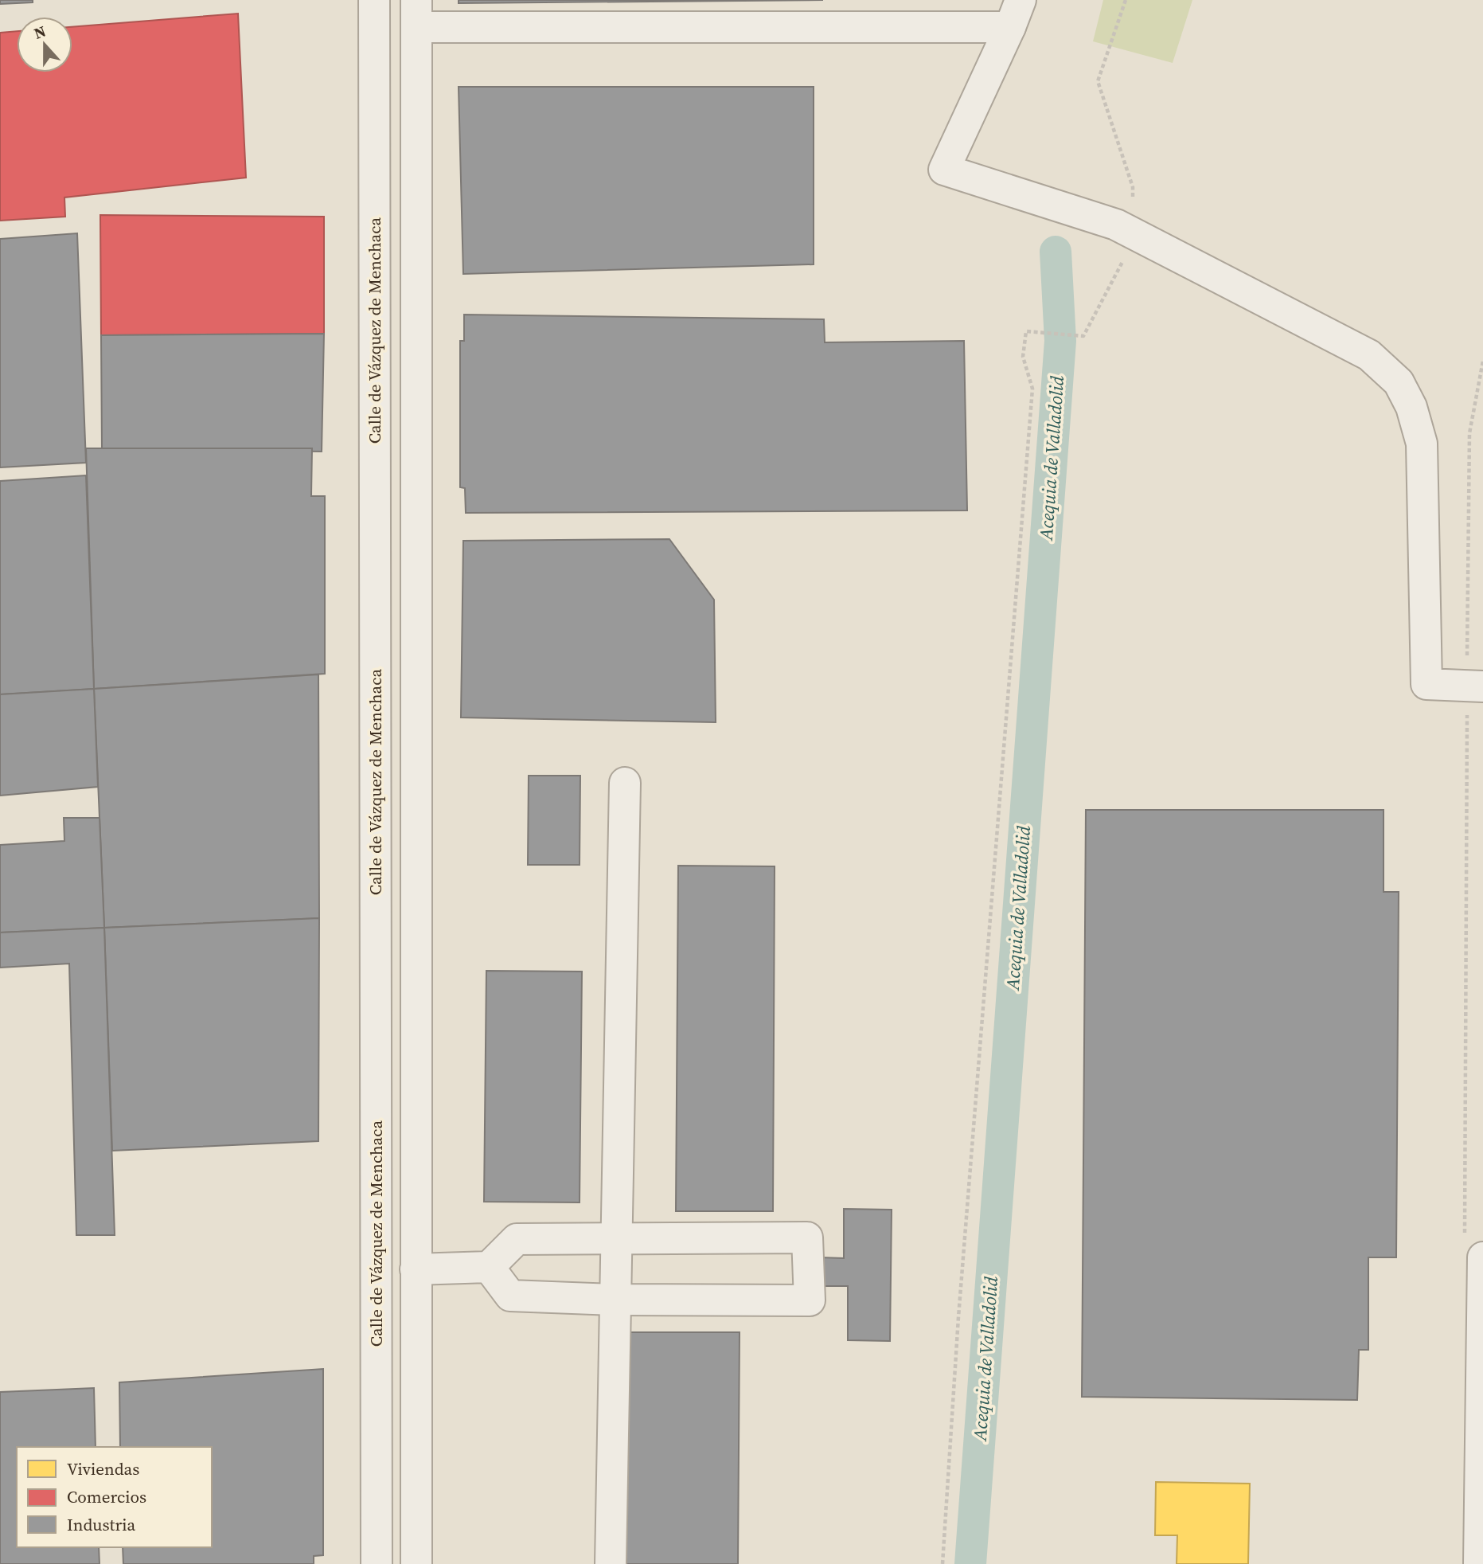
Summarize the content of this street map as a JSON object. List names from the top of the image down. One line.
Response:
{"streets":{"street":["Calle de Vázquez de Menchaca"]},"water":["Acequia de Valladolid"],"legend":["Viviendas","Comercios","Industria"],"north":"top"}
